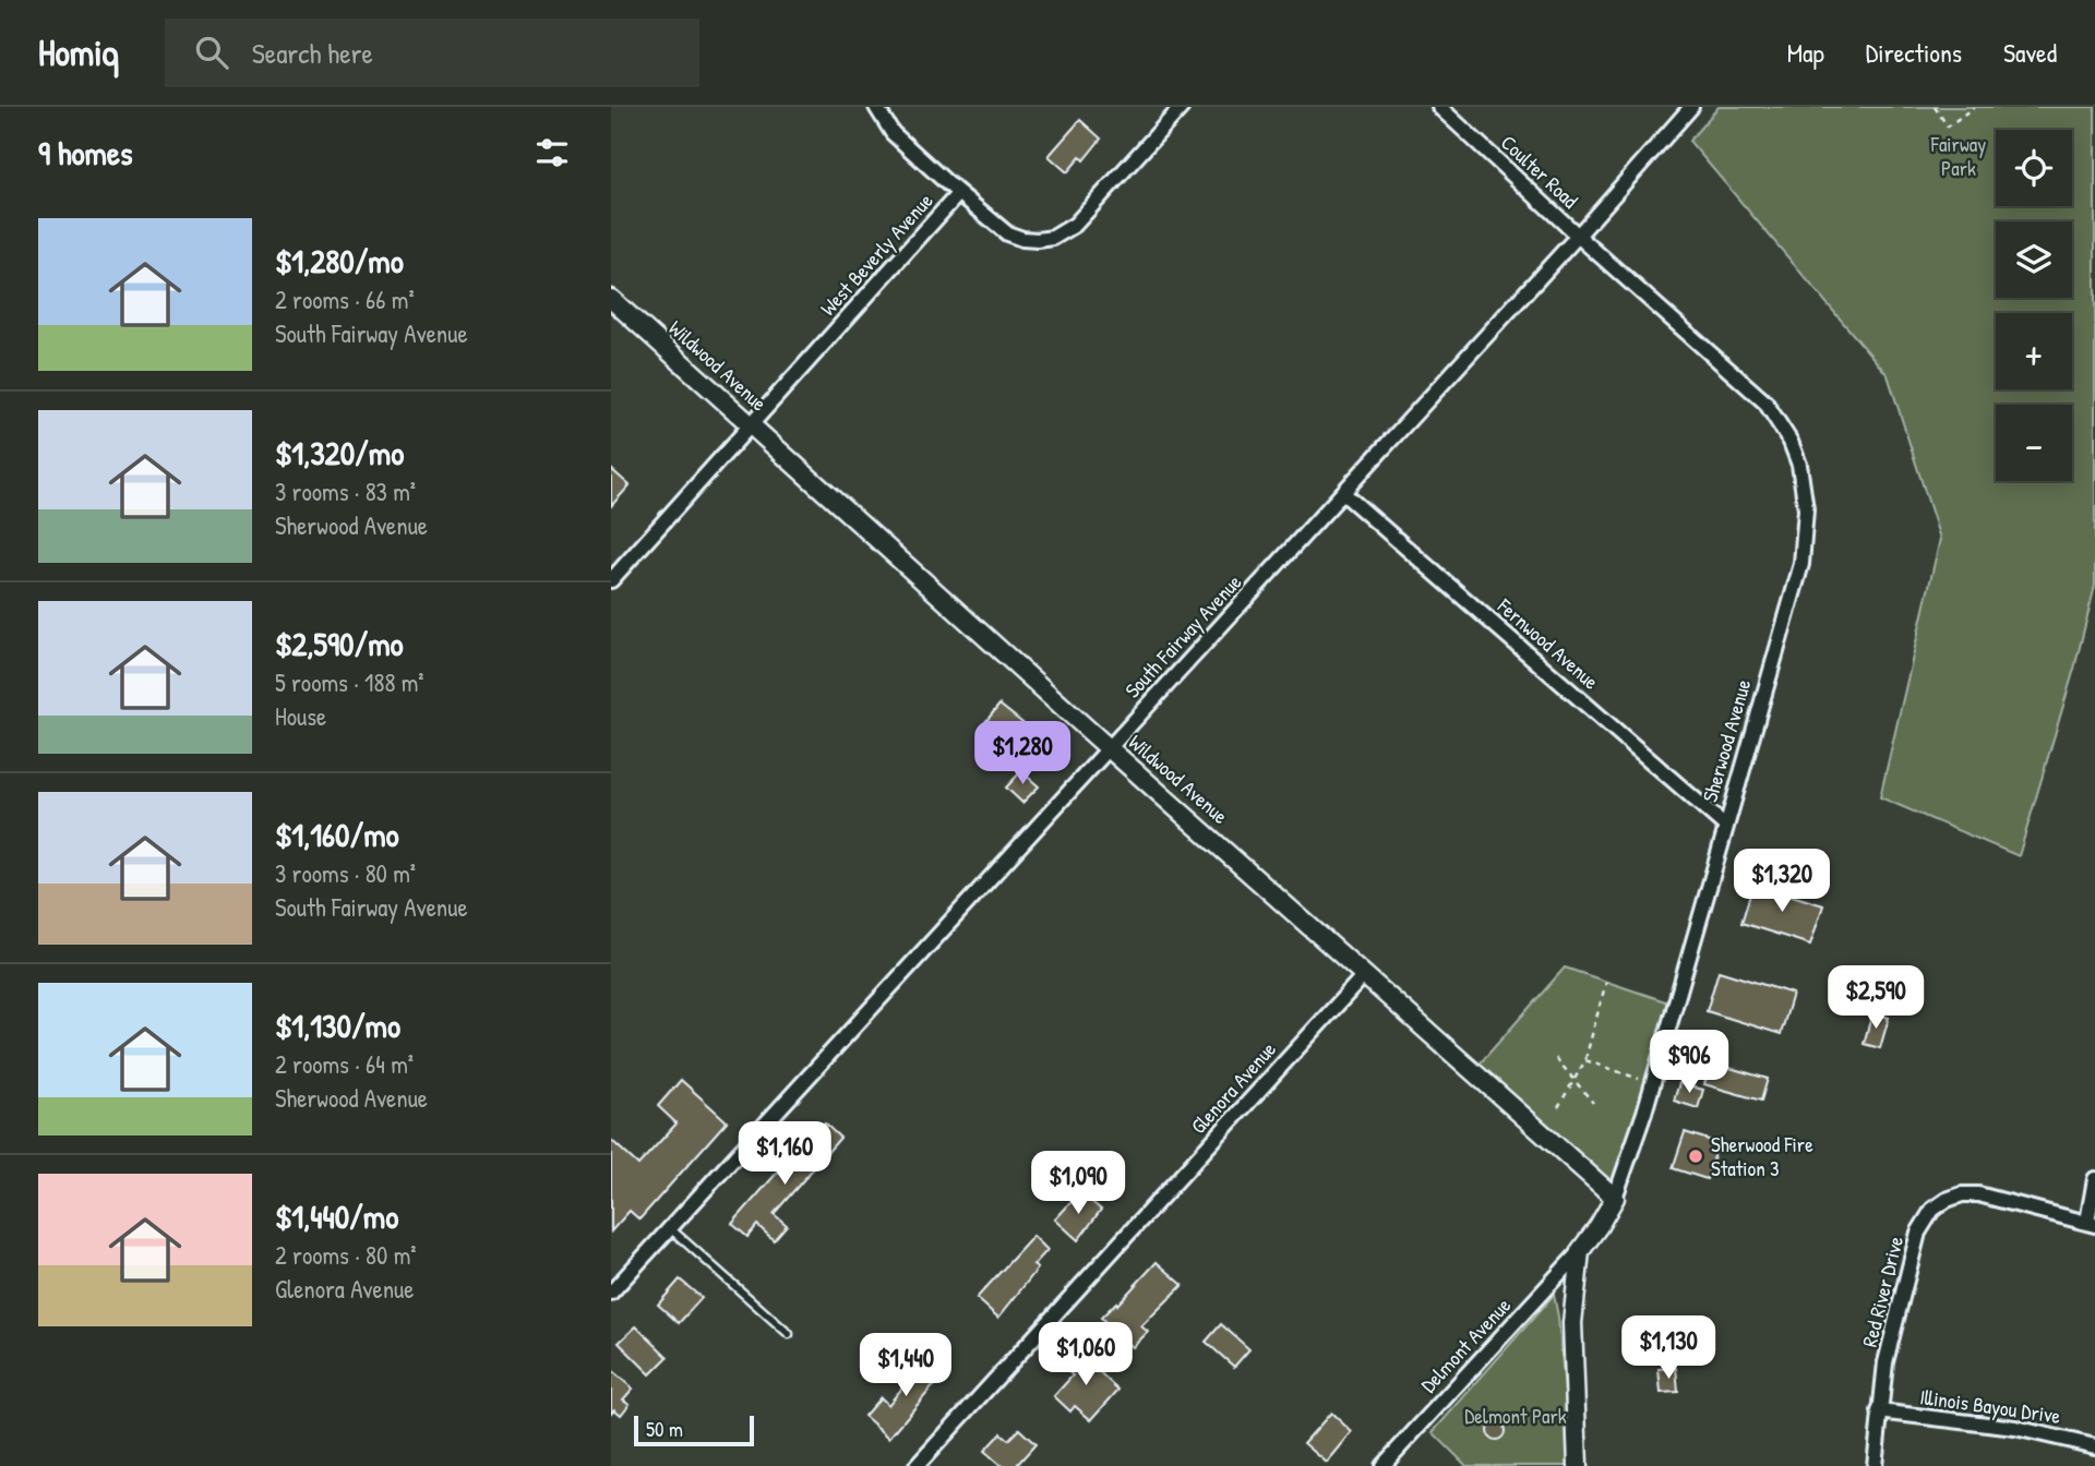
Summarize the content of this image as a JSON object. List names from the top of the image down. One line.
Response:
{"streets":{"street":["Coulter Road","West Beverly Avenue","Wildwood Avenue","South Fairway Avenue","Fernwood Avenue","Sherwood Avenue","Glenora Avenue","Red River Drive","Delmont Avenue","Illinois Bayou Drive"]},"crossings":[["Coulter Road","South Fairway Avenue"],["Coulter Road","Sherwood Avenue"],["West Beverly Avenue","Wildwood Avenue"],["Wildwood Avenue","South Fairway Avenue"],["Wildwood Avenue","Sherwood Avenue"],["Wildwood Avenue","Glenora Avenue"],["South Fairway Avenue","Fernwood Avenue"],["South Fairway Avenue","Sherwood Avenue"],["Fernwood Avenue","Sherwood Avenue"],["Sherwood Avenue","Delmont Avenue"],["Red River Drive","Illinois Bayou Drive"]],"parks":["Fairway Park","Delmont Park"],"places":["Sherwood Fire Station 3"],"scale_bar":"50 m","page":{"header":"Homiq","search":"Search here","nav":["Map","Directions","Saved"],"heading":"9 homes","map_buttons":["+","−"],"list":[{"name":"$1,280/mo","note":"2 rooms · 66 m² · South Fairway Avenue"},{"name":"$1,320/mo","note":"3 rooms · 83 m² · Sherwood Avenue"},{"name":"$2,590/mo","note":"5 rooms · 188 m² · House"},{"name":"$1,160/mo","note":"3 rooms · 80 m² · South Fairway Avenue"},{"name":"$1,130/mo","note":"2 rooms · 64 m² · Sherwood Avenue"},{"name":"$1,440/mo","note":"2 rooms · 80 m² · Glenora Avenue"}],"price":["$1,280","$1,320","$2,590","$906","$1,160","$1,090","$1,130","$1,060","$1,440"],"scale":"50 m"}}
